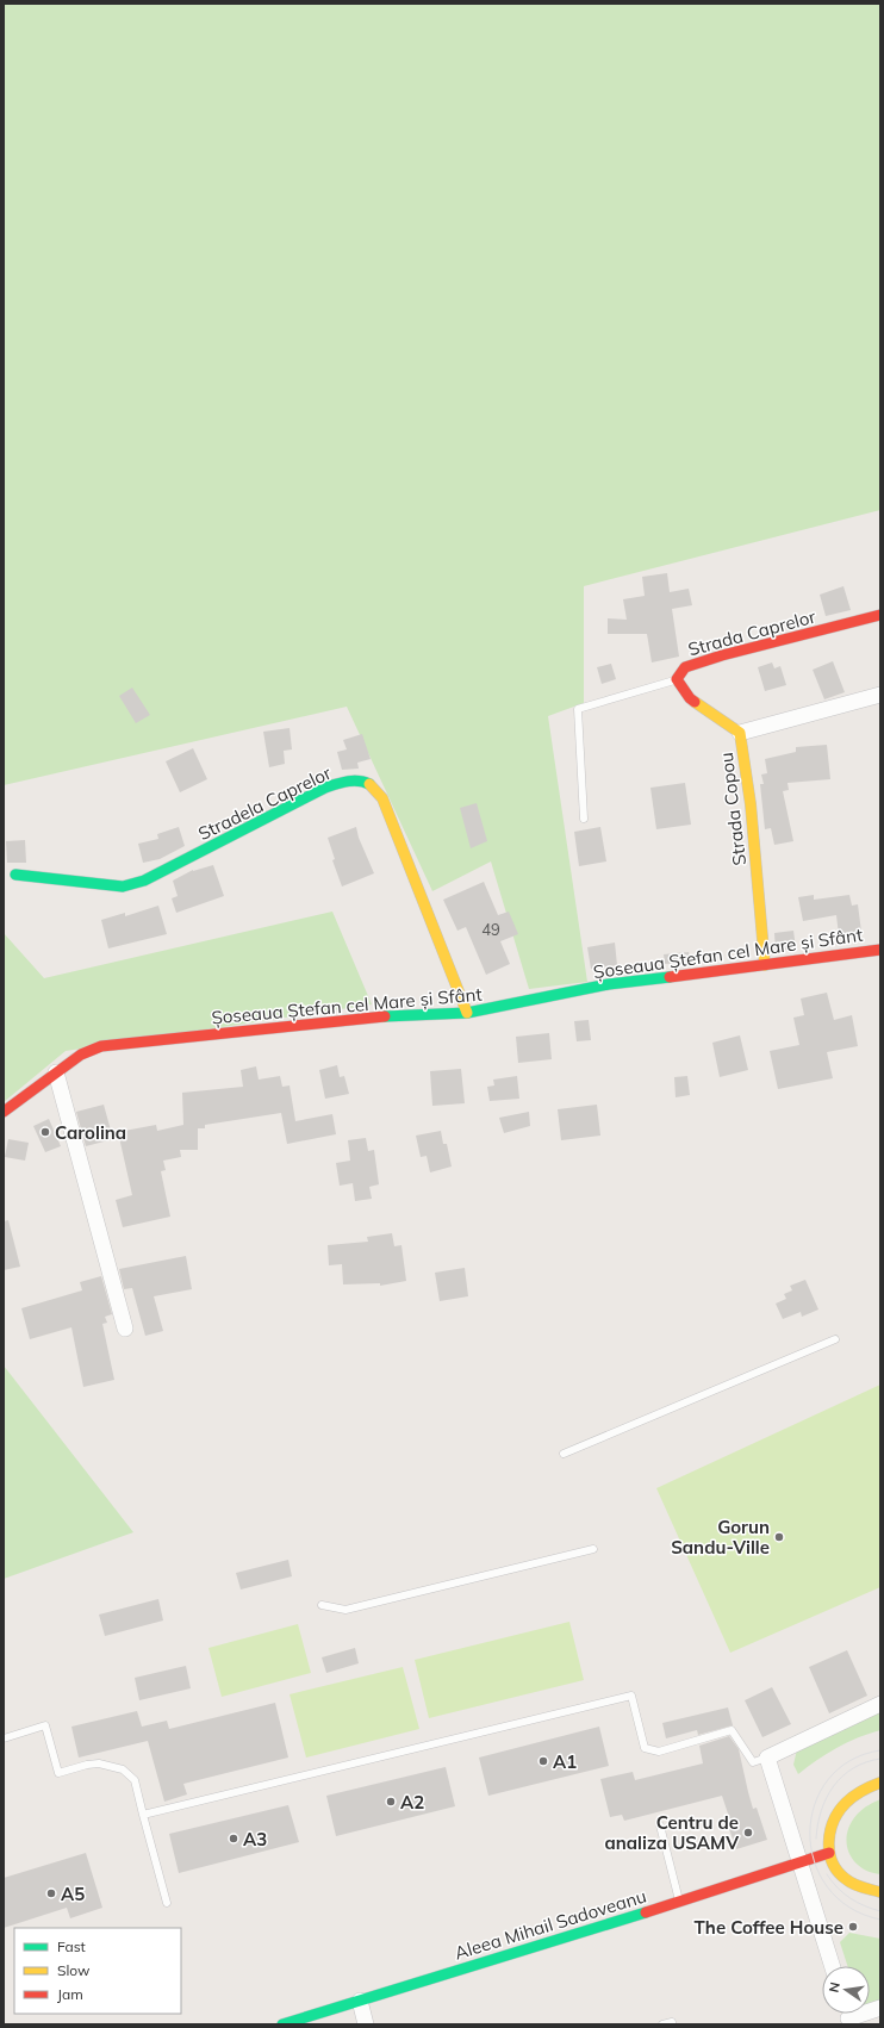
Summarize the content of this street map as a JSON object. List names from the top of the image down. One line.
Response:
{"streets":{"street":["Strada Caprelor","Stradela Caprelor","Strada Copou","Șoseaua Ștefan cel Mare și Sfânt","Aleea Mihail Sadoveanu"]},"crossings":[["Strada Caprelor","Strada Copou"],["Stradela Caprelor","Șoseaua Ștefan cel Mare și Sfânt"],["Strada Copou","Șoseaua Ștefan cel Mare și Sfânt"]],"places":["Carolina","Gorun Sandu-Ville","A1","A2","Centru de analiza USAMV","A3","A5","The Coffee House"],"house_numbers":["49"],"legend":["Fast","Slow","Jam"],"north":"left"}
